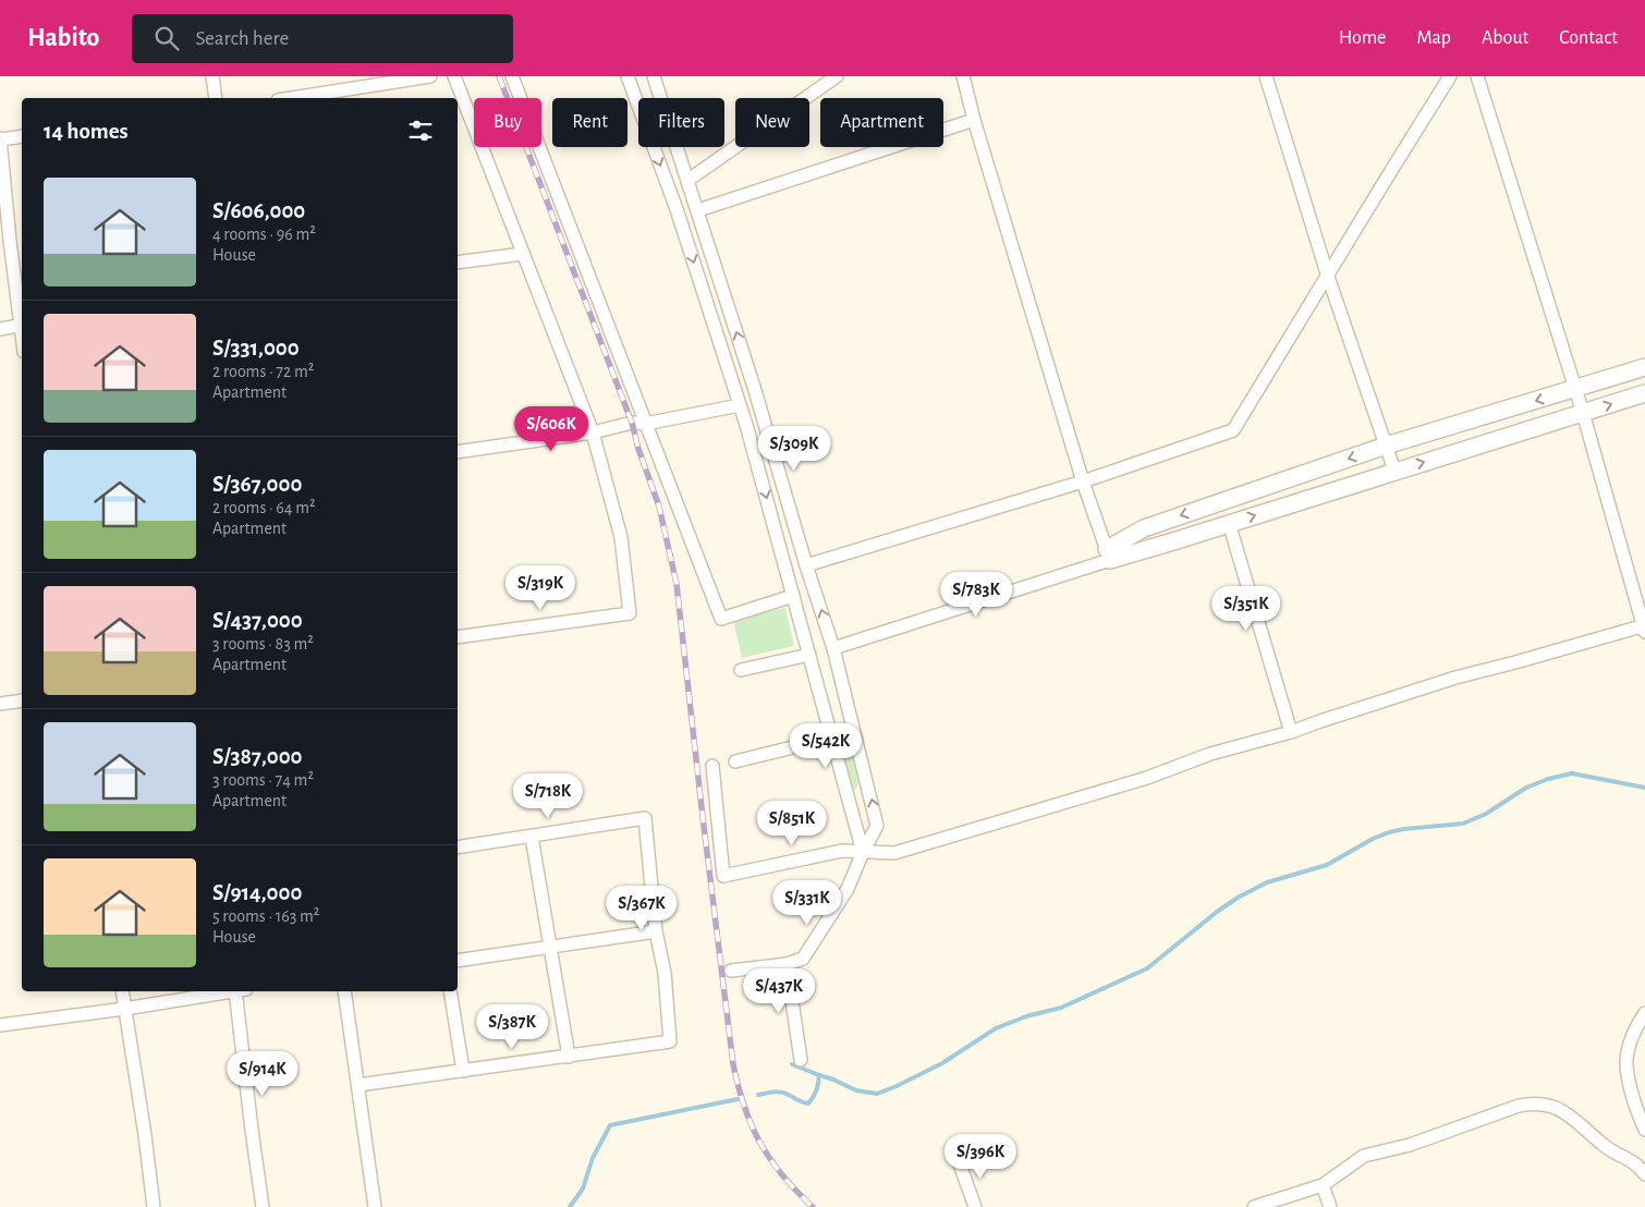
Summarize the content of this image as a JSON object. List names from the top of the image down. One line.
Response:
{"page":{"header":"Habito","search":"Search here","nav":["Home","Map","About","Contact"],"chip":["Buy","Rent","Filters","New","Apartment"],"heading":"14 homes","list":[{"name":"S/606,000","note":"4 rooms · 96 m² · House"},{"name":"S/331,000","note":"2 rooms · 72 m² · Apartment"},{"name":"S/367,000","note":"2 rooms · 64 m² · Apartment"},{"name":"S/437,000","note":"3 rooms · 83 m² · Apartment"},{"name":"S/387,000","note":"3 rooms · 74 m² · Apartment"},{"name":"S/914,000","note":"5 rooms · 163 m² · House"}],"price":["S/606K","S/309K","S/319K","S/783K","S/351K","S/542K","S/718K","S/851K","S/331K","S/367K","S/437K","S/387K","S/914K","S/396K"]}}
